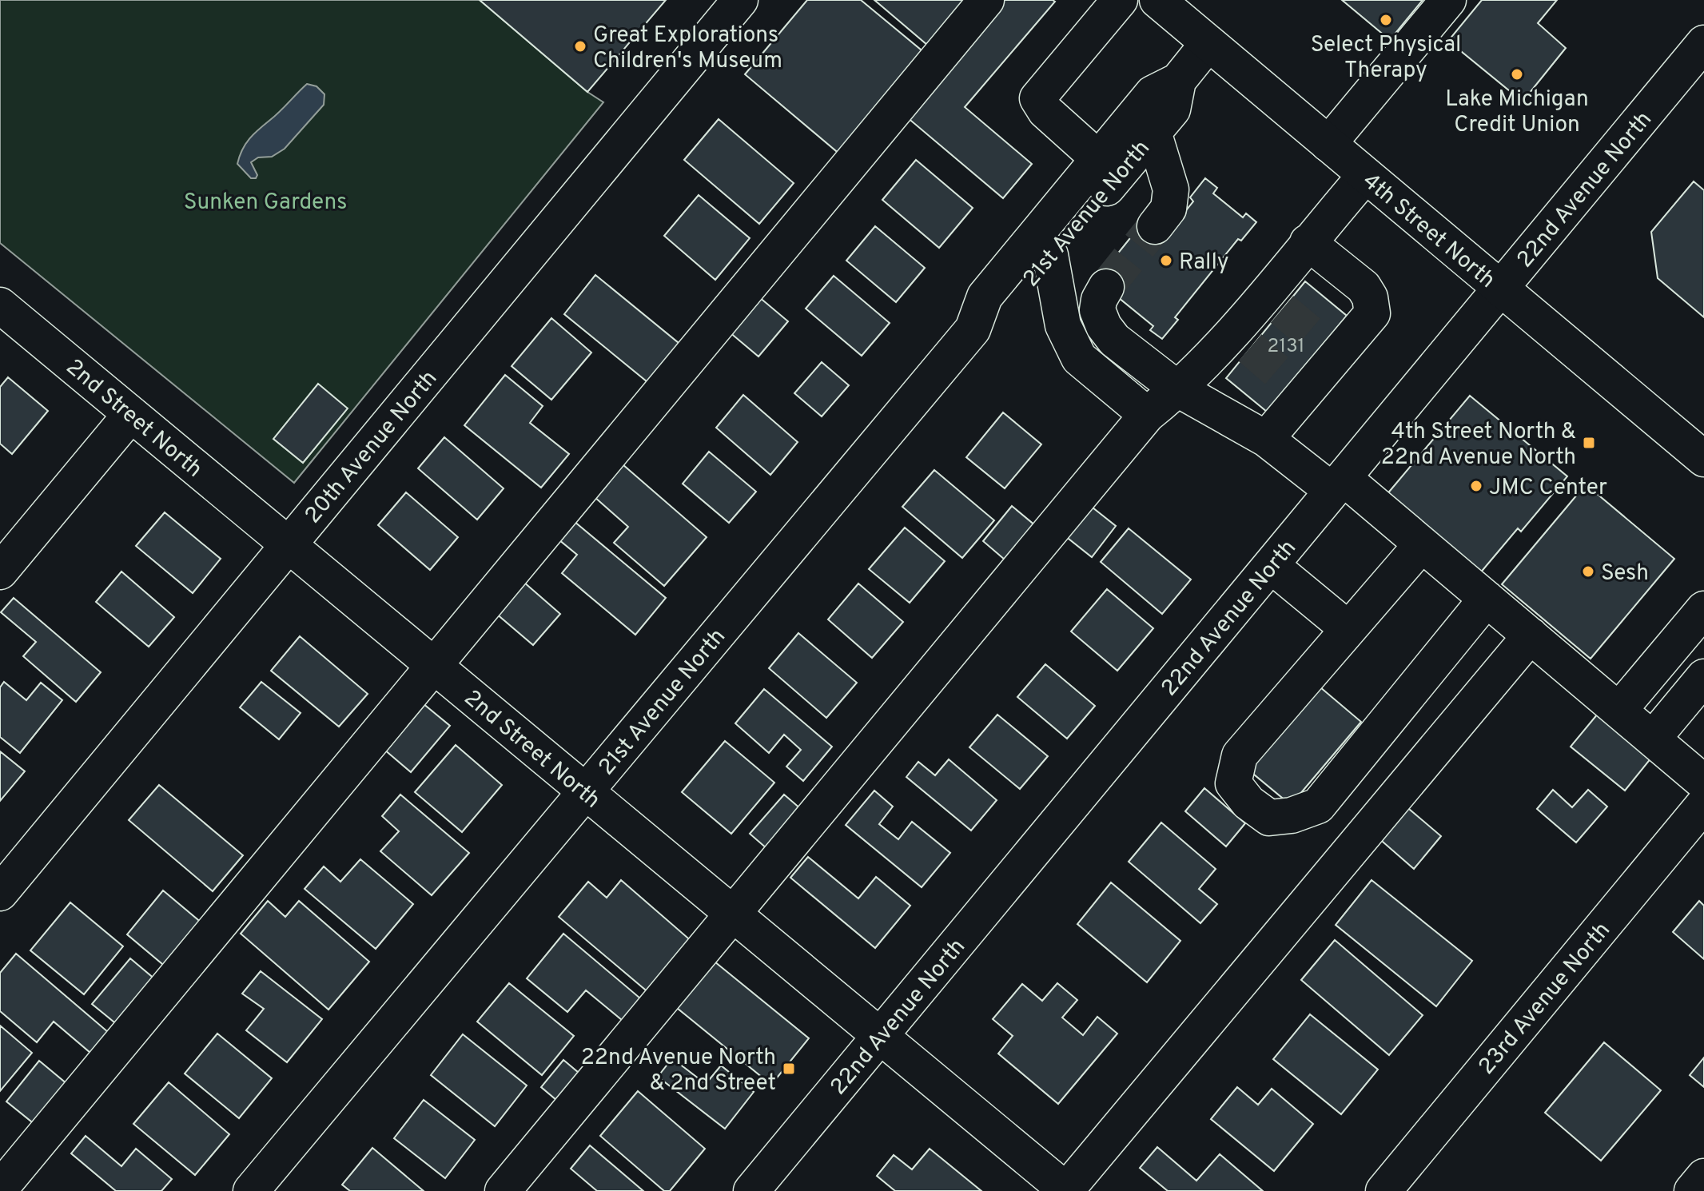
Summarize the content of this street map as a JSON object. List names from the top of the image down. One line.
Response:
{"streets":{"street":["22nd Avenue North","21st Avenue North","4th Street North","2nd Street North","20th Avenue North","23rd Avenue North"]},"crossings":[["22nd Avenue North","4th Street North"],["22nd Avenue North","2nd Street North"],["21st Avenue North","4th Street North"],["21st Avenue North","2nd Street North"],["2nd Street North","20th Avenue North"]],"parks":["Sunken Gardens"],"places":{"other":["Select Physical Therapy","Great Explorations Children's Museum","Lake Michigan Credit Union","Rally","JMC Center","Sesh"],"transit":["4th Street North & 22nd Avenue North","22nd Avenue North & 2nd Street"]},"house_numbers":["2131"]}
